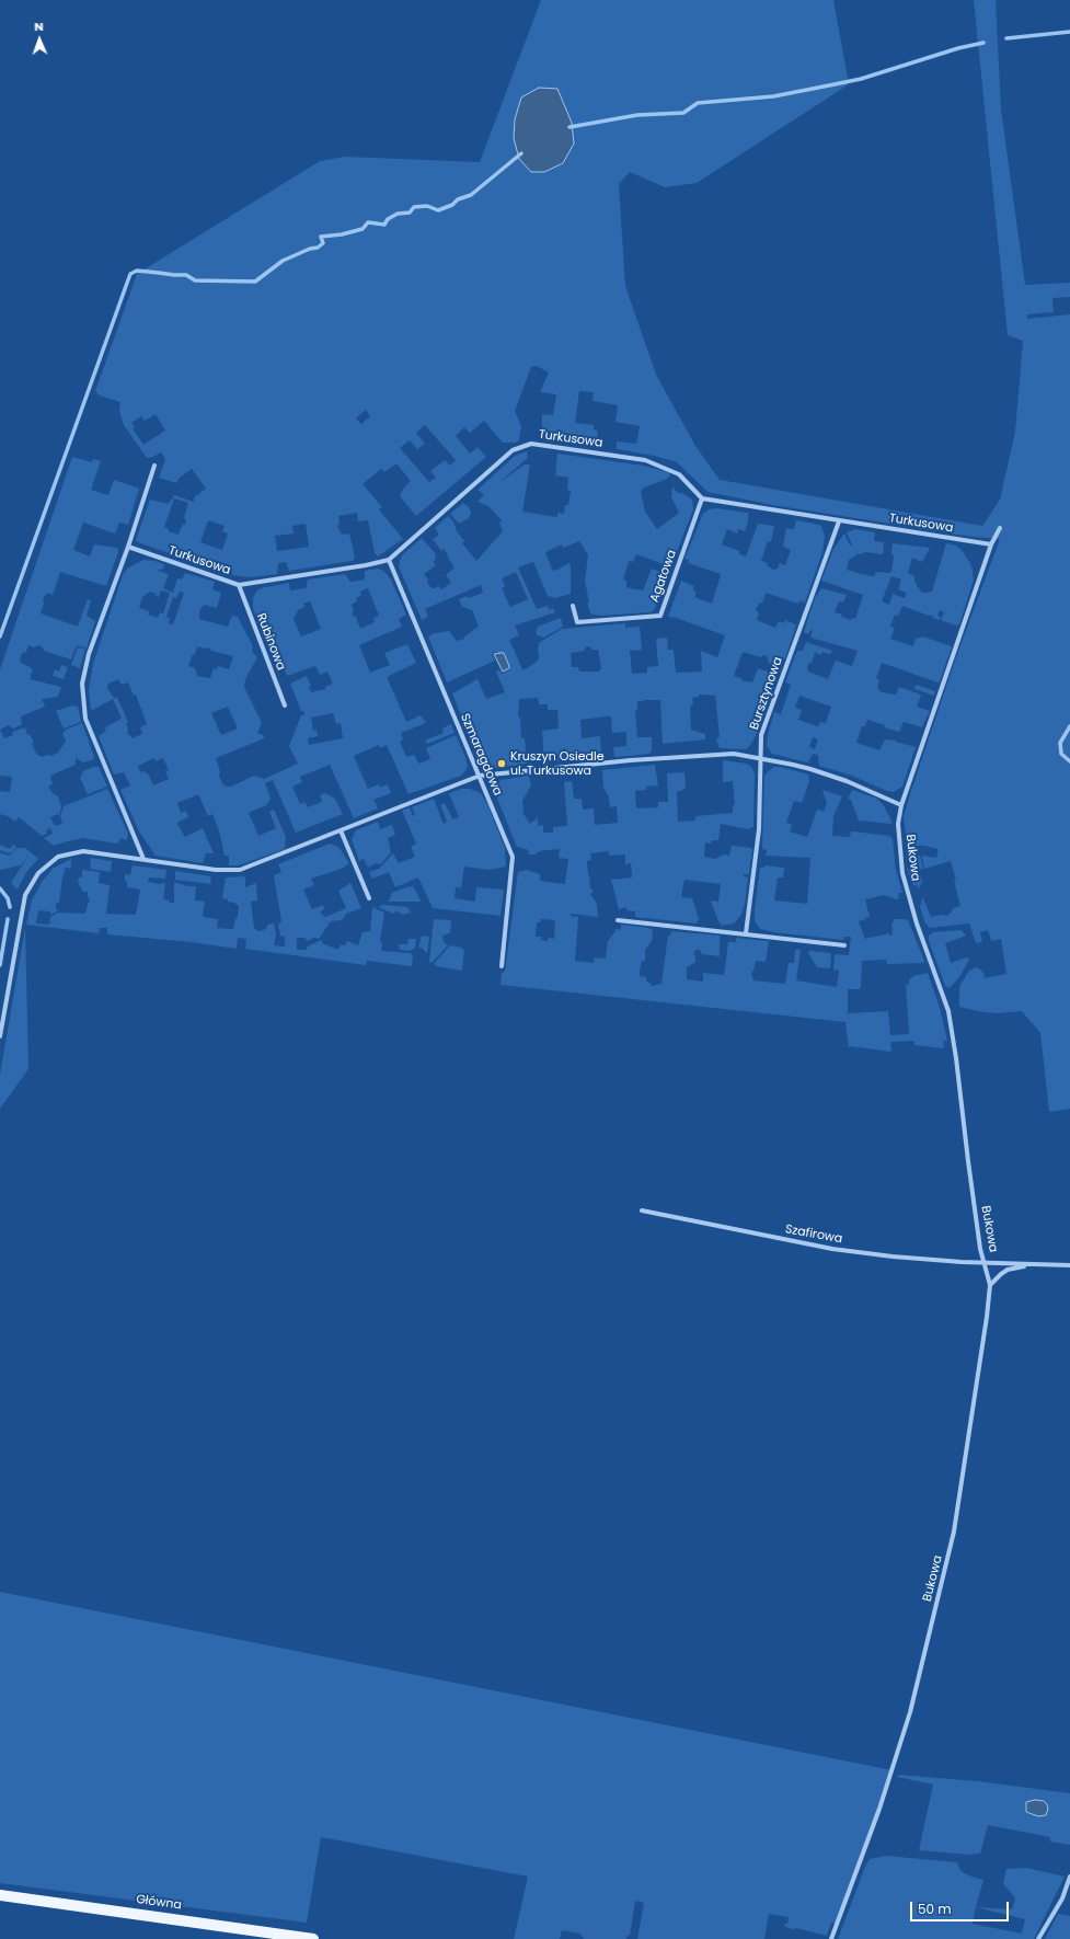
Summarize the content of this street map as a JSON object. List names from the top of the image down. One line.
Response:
{"streets":{"main road":["Główna"],"street":["Turkusowa","Agatowa","Rubinowa","Bursztynowa","Szmaragdowa","Bukowa","Szafirowa"]},"crossings":[["Turkusowa","Agatowa"],["Turkusowa","Rubinowa"],["Turkusowa","Bursztynowa"],["Turkusowa","Szmaragdowa"],["Turkusowa","Bukowa"],["Bukowa","Szafirowa"]],"places":["Kruszyn Osiedle ul. Turkusowa"],"scale_bar":"50 m","north":"top"}
